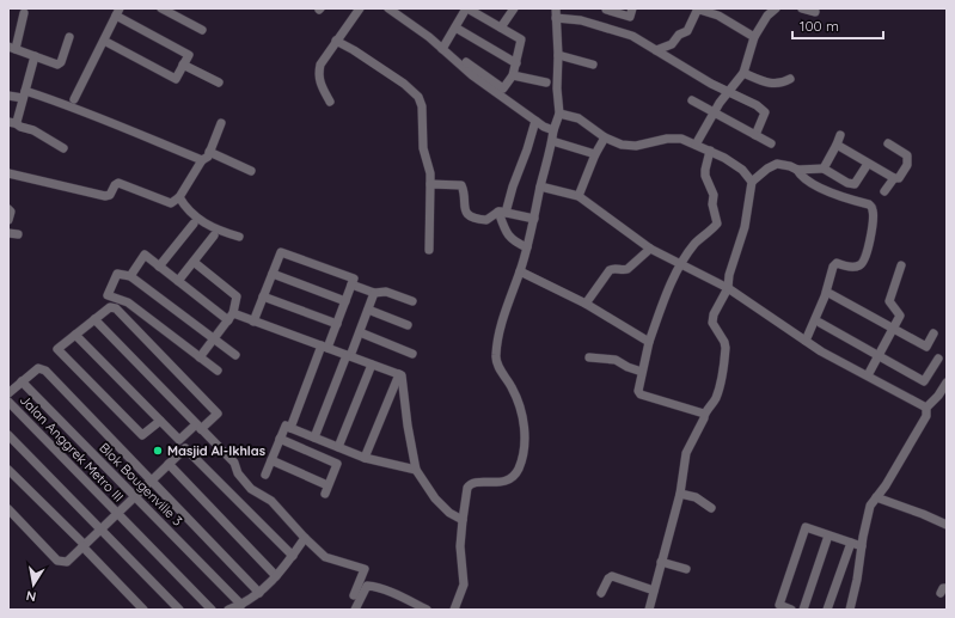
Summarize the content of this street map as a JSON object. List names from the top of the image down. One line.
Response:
{"streets":{"street":["Jalan Anggrek Metro III","Blok Bougenville 3"]},"places":["Masjid Al-Ikhlas"],"scale_bar":"100 m","north":"bottom"}
